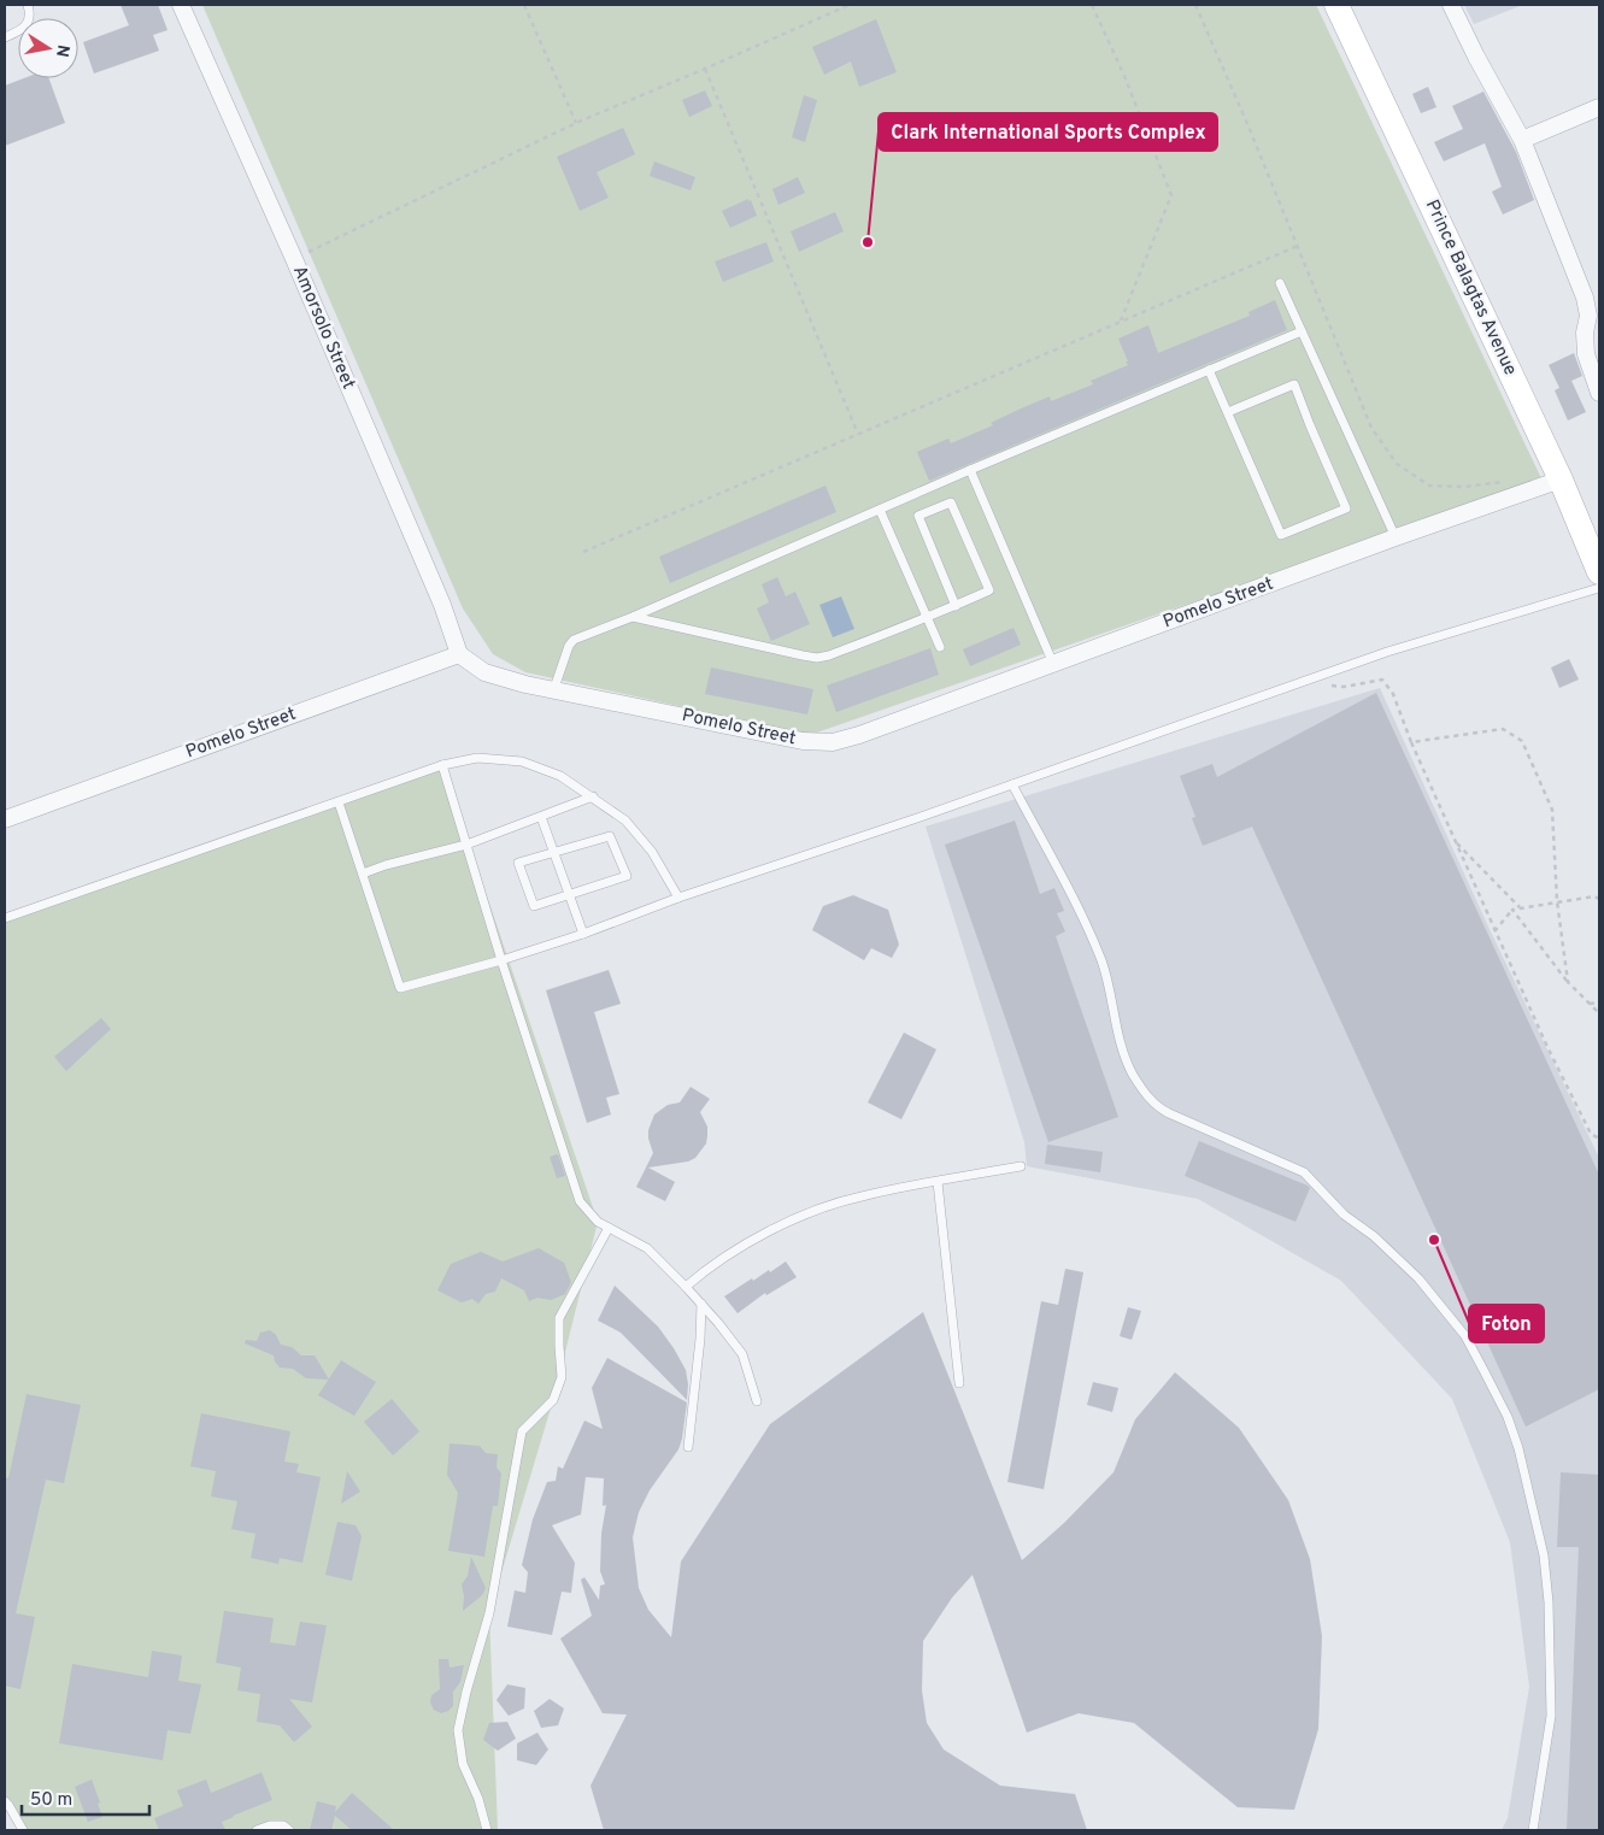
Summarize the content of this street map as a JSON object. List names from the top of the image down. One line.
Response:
{"streets":{"main road":["Prince Balagtas Avenue"],"street":["Amorsolo Street","Pomelo Street"]},"crossings":[["Prince Balagtas Avenue","Pomelo Street"],["Amorsolo Street","Pomelo Street"]],"places":["Clark International Sports Complex","Foton"],"scale_bar":"50 m","north":"right"}
